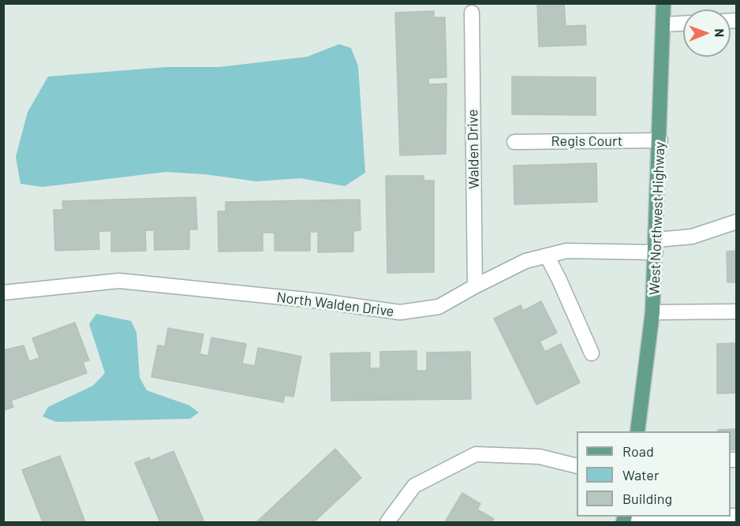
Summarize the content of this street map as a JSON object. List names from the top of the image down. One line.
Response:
{"streets":{"main road":["West Northwest Highway"],"street":["Regis Court","Walden Drive","North Walden Drive"]},"crossings":[["Regis Court","West Northwest Highway"],["Walden Drive","North Walden Drive"],["West Northwest Highway","North Walden Drive"]],"legend":["Road","Water","Building"],"north":"right"}
